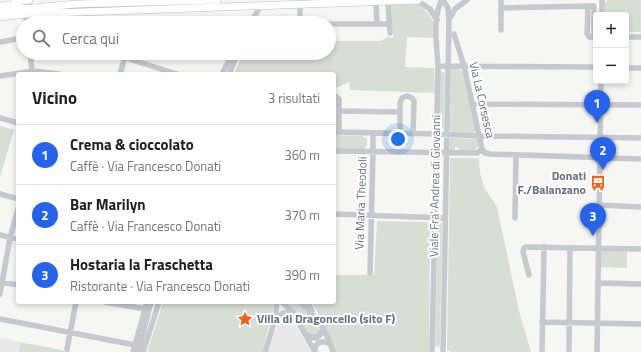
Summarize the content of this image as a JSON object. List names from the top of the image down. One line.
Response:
{"streets":{"street":["Via La Corsesca","Viale Fra' Andrea di Giovanni","Via Maria Theodoli"]},"places":{"bus stop":["Donati F./Balanzano"],"place":["Villa di Dragoncello (sito F)"]},"page":{"map_buttons":["+","−"],"search":"Cerca qui","heading":["Vicino","3 risultati"],"pins":["1","2","3"],"list":[{"mark":"1","name":"Crema & cioccolato","note":"Caffè · Via Francesco Donati","value":"360 m"},{"mark":"2","name":"Bar Marilyn","note":"Caffè · Via Francesco Donati","value":"370 m"},{"mark":"3","name":"Hostaria la Fraschetta","note":"Ristorante · Via Francesco Donati","value":"390 m"}]}}
